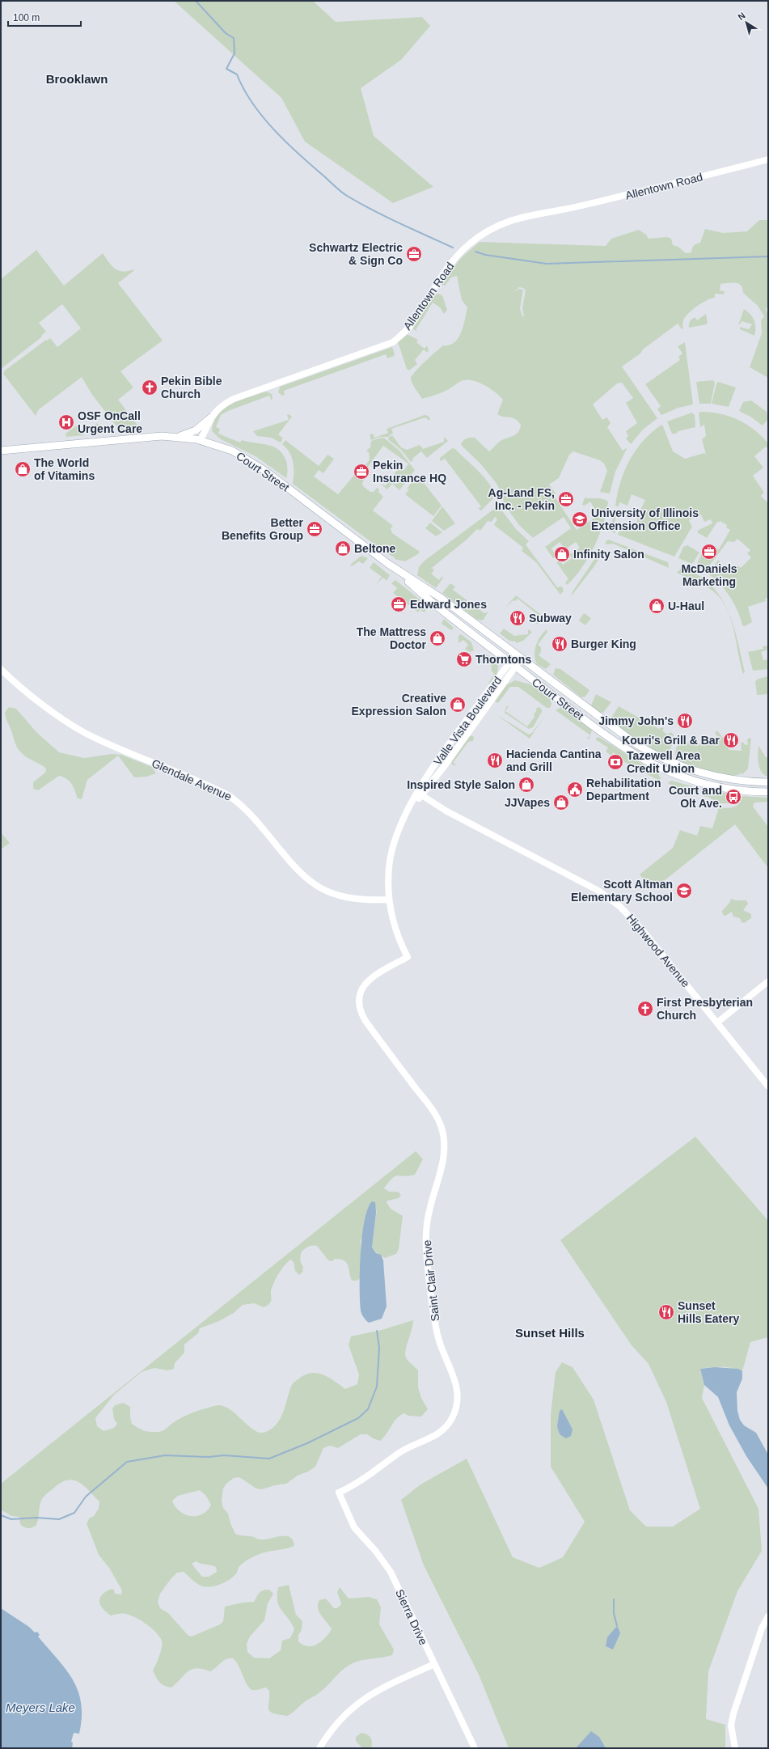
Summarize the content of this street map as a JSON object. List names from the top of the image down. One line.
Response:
{"streets":{"main road":["Court Street"],"street":["Allentown Road","Valle Vista Boulevard","Glendale Avenue","Highwood Avenue","Saint Clair Drive","Sierra Drive"]},"crossings":[["Allentown Road","Court Street"],["Court Street","Valle Vista Boulevard"],["Valle Vista Boulevard","Glendale Avenue"],["Valle Vista Boulevard","Highwood Avenue"],["Valle Vista Boulevard","Saint Clair Drive"],["Saint Clair Drive","Sierra Drive"]],"districts":["Brooklawn","Sunset Hills"],"water":["Meyers Lake"],"places":{"office":["Schwartz Electric & Sign Co","Pekin Insurance HQ","Ag-Land FS, Inc. - Pekin","Better Benefits Group","McDaniels Marketing","Edward Jones"],"church":["Pekin Bible Church","First Presbyterian Church"],"hospital":["OSF OnCall Urgent Care"],"shop":["The World of Vitamins","Beltone","Infinity Salon","U-Haul","The Mattress Doctor","Creative Expression Salon","Inspired Style Salon","JJVapes"],"school or university":["University of Illinois Extension Office","Scott Altman Elementary School"],"restaurant":["Subway","Burger King","Jimmy John's","Kouri's Grill & Bar","Hacienda Cantina and Grill","Sunset Hills Eatery"],"supermarket":["Thorntons"],"bank":["Tazewell Area Credit Union"],"public building":["Rehabilitation Department"],"bus stop":["Court and Olt Ave."]},"scale_bar":"100 m","north":"top left"}
